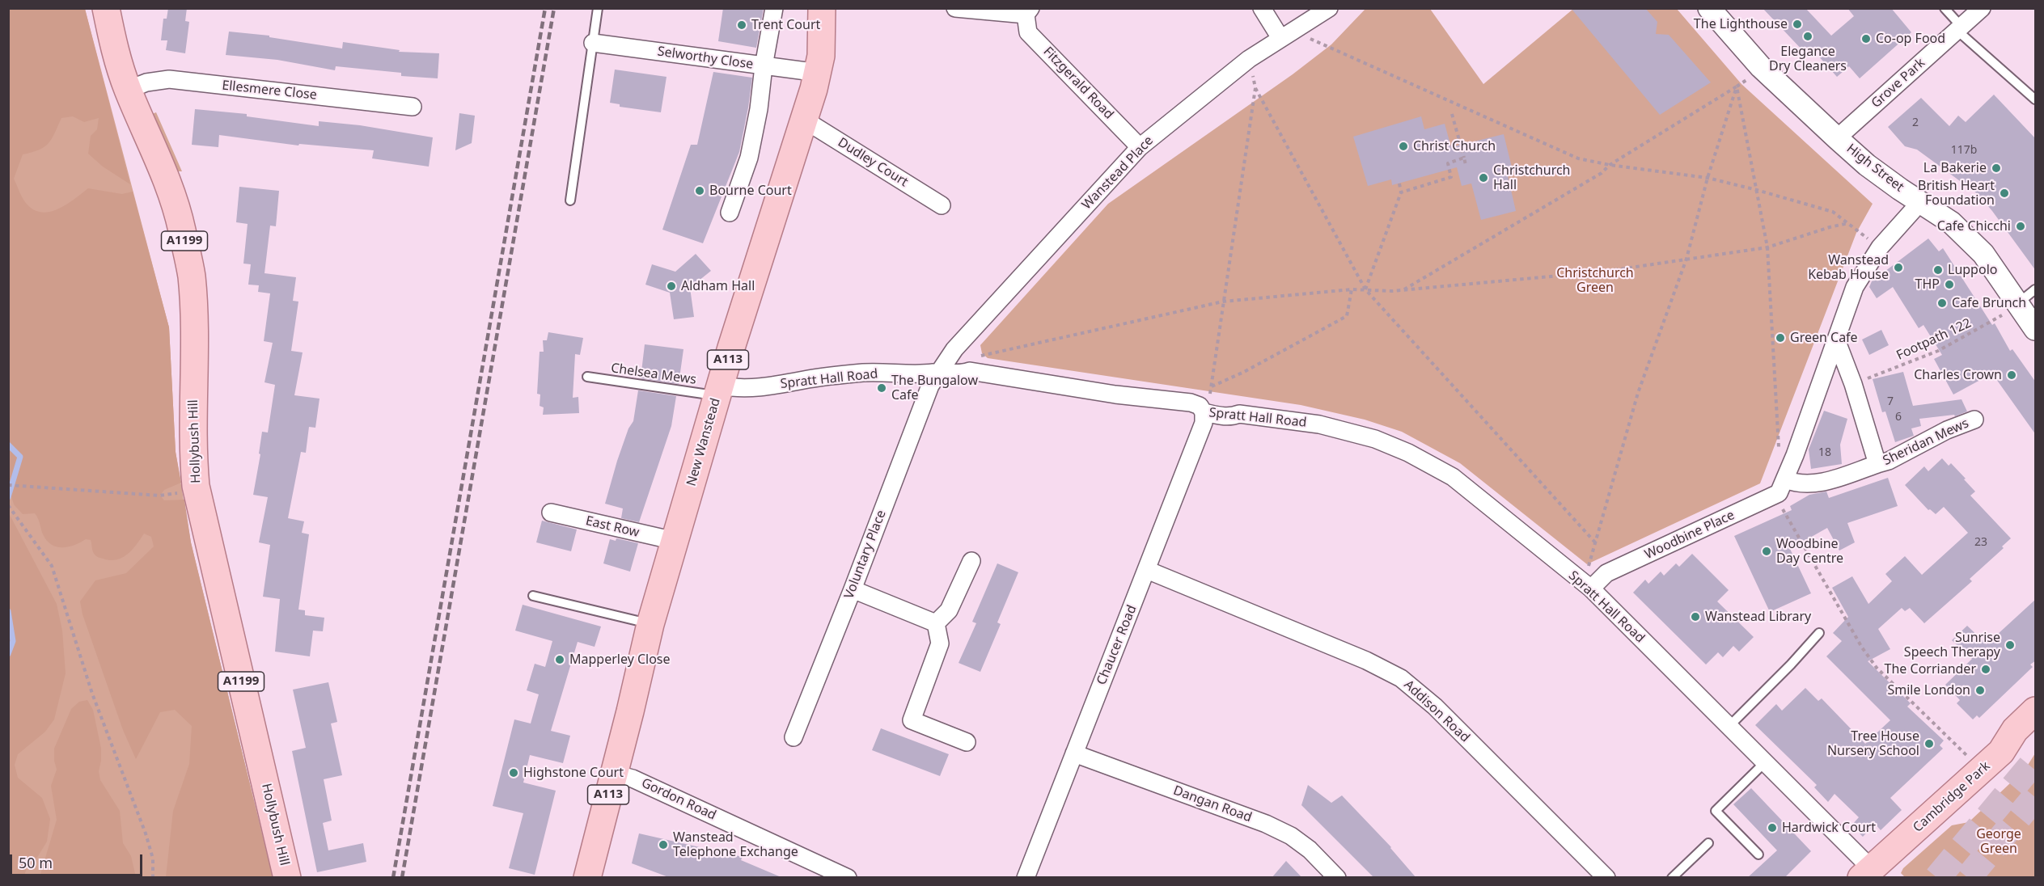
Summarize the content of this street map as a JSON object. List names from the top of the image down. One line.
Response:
{"streets":{"main road":["A1199","A113","Hollybush Hill","New Wanstead","Cambridge Park"],"street":["Selworthy Close","Fitzgerald Road","Grove Park","Ellesmere Close","Dudley Court","High Street","Wanstead Place","Spratt Hall Road","Sheridan Mews","East Row","Woodbine Place","Voluntary Place","Chaucer Road","Addison Road","Gordon Road","Dangan Road"],"lane":["Chelsea Mews"],"path":["Footpath 122"]},"crossings":[["Selworthy Close","New Wanstead"],["Fitzgerald Road","Wanstead Place"],["Grove Park","High Street"],["Ellesmere Close","Hollybush Hill"],["Dudley Court","New Wanstead"],["High Street","Footpath 122"],["Wanstead Place","Spratt Hall Road"],["Wanstead Place","Voluntary Place"],["Chelsea Mews","Spratt Hall Road"],["Chelsea Mews","New Wanstead"],["Spratt Hall Road","New Wanstead"],["Spratt Hall Road","Woodbine Place"],["Spratt Hall Road","Voluntary Place"],["Spratt Hall Road","Chaucer Road"],["Spratt Hall Road","Cambridge Park"],["New Wanstead","East Row"],["New Wanstead","Gordon Road"],["Chaucer Road","Addison Road"],["Chaucer Road","Dangan Road"]],"parks":["Christchurch Green","George Green"],"places":["The Lighthouse","Trent Court","Elegance Dry Cleaners","Co-op Food","Christ Church","La Bakerie","Christchurch Hall","Bourne Court","British Heart Foundation","Cafe Chicchi","Wanstead Kebab House","Luppolo","THP","Aldham Hall","Cafe Brunch","Green Cafe","Charles Crown","The Bungalow Cafe","Woodbine Day Centre","Wanstead Library","Sunrise Speech Therapy","Mapperley Close","The Corriander","Smile London","Tree House Nursery School","Highstone Court","Hardwick Court","Wanstead Telephone Exchange"],"house_numbers":["2","117b","7","6","18","23"],"scale_bar":"50 m"}
